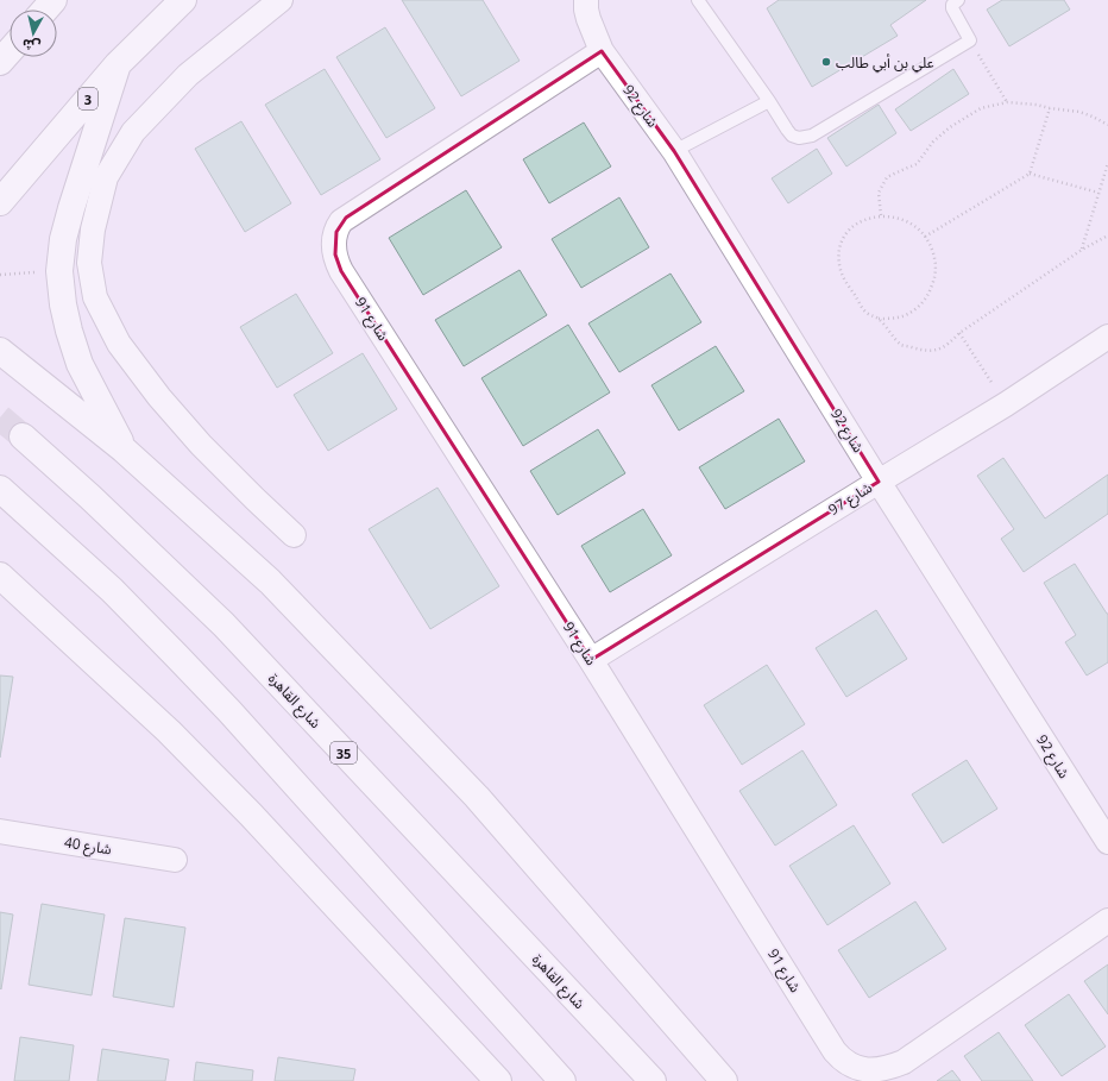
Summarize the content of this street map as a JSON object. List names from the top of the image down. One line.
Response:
{"streets":{"main road":["3","شارع القاهرة","35"],"street":["شارع 92","شارع 91","شارع 97","شارع 40"]},"crossings":[["شارع 92","شارع 91"],["شارع 92","شارع 97"],["شارع 91","شارع 97"]],"places":["علي بن أبي طالب"],"north":"bottom"}
